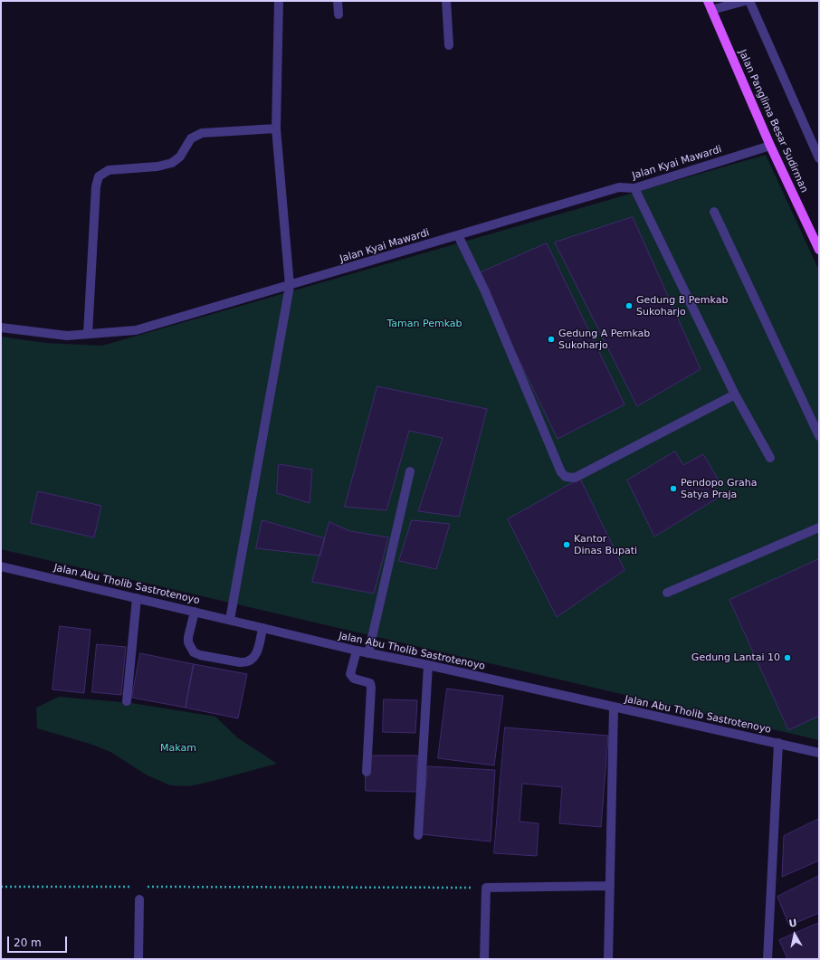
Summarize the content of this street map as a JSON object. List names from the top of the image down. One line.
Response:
{"streets":{"main road":["Jalan Panglima Besar Sudirman"],"street":["Jalan Kyai Mawardi","Jalan Abu Tholib Sastrotenoyo"]},"crossings":[["Jalan Panglima Besar Sudirman","Jalan Kyai Mawardi"]],"parks":["Taman Pemkab","Makam"],"places":["Gedung B Pemkab Sukoharjo","Gedung A Pemkab Sukoharjo","Pendopo Graha Satya Praja","Kantor Dinas Bupati","Gedung Lantai 10"],"scale_bar":"20 m","north":"top"}
